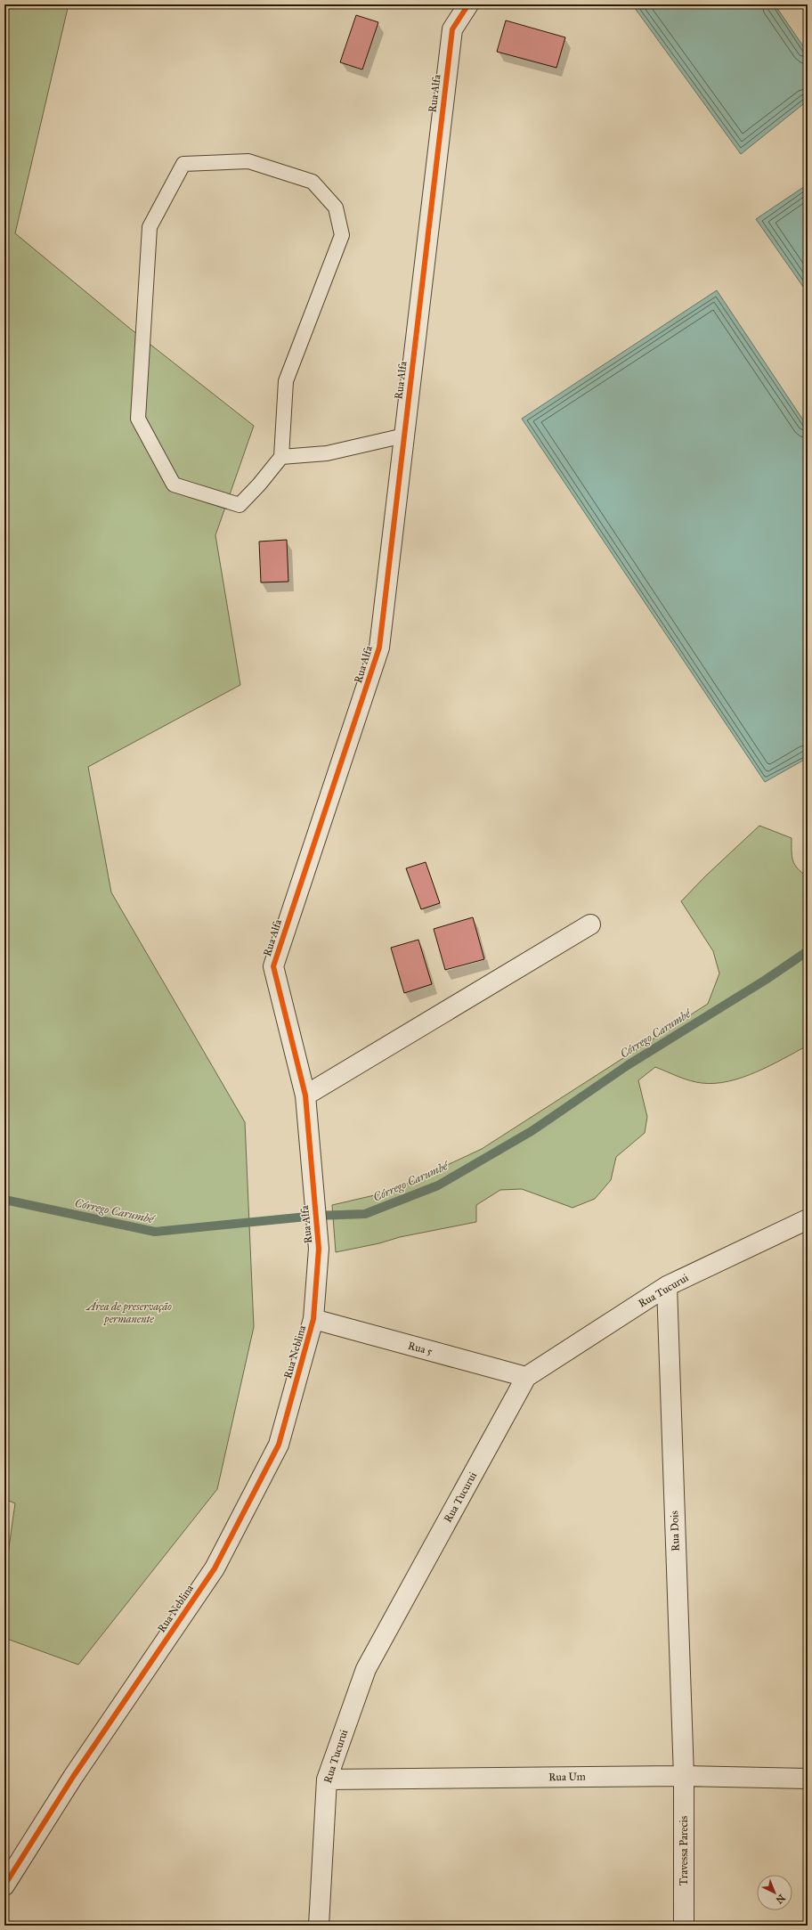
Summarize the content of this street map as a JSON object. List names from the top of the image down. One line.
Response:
{"streets":{"street":["Rua Alfa","Rua Tucurui","Rua 5","Rua Neblina","Rua Dois","Rua Um","Travessa Parecis"]},"crossings":[["Rua Alfa","Rua 5"],["Rua Alfa","Rua Neblina"],["Rua Tucurui","Rua 5"],["Rua Tucurui","Rua Dois"],["Rua Tucurui","Rua Um"],["Rua 5","Rua Neblina"],["Rua Dois","Rua Um"],["Rua Dois","Travessa Parecis"],["Rua Um","Travessa Parecis"]],"water":["Córrego Carumbé"],"parks":["Área de preservação permanente"],"north":"bottom right"}
